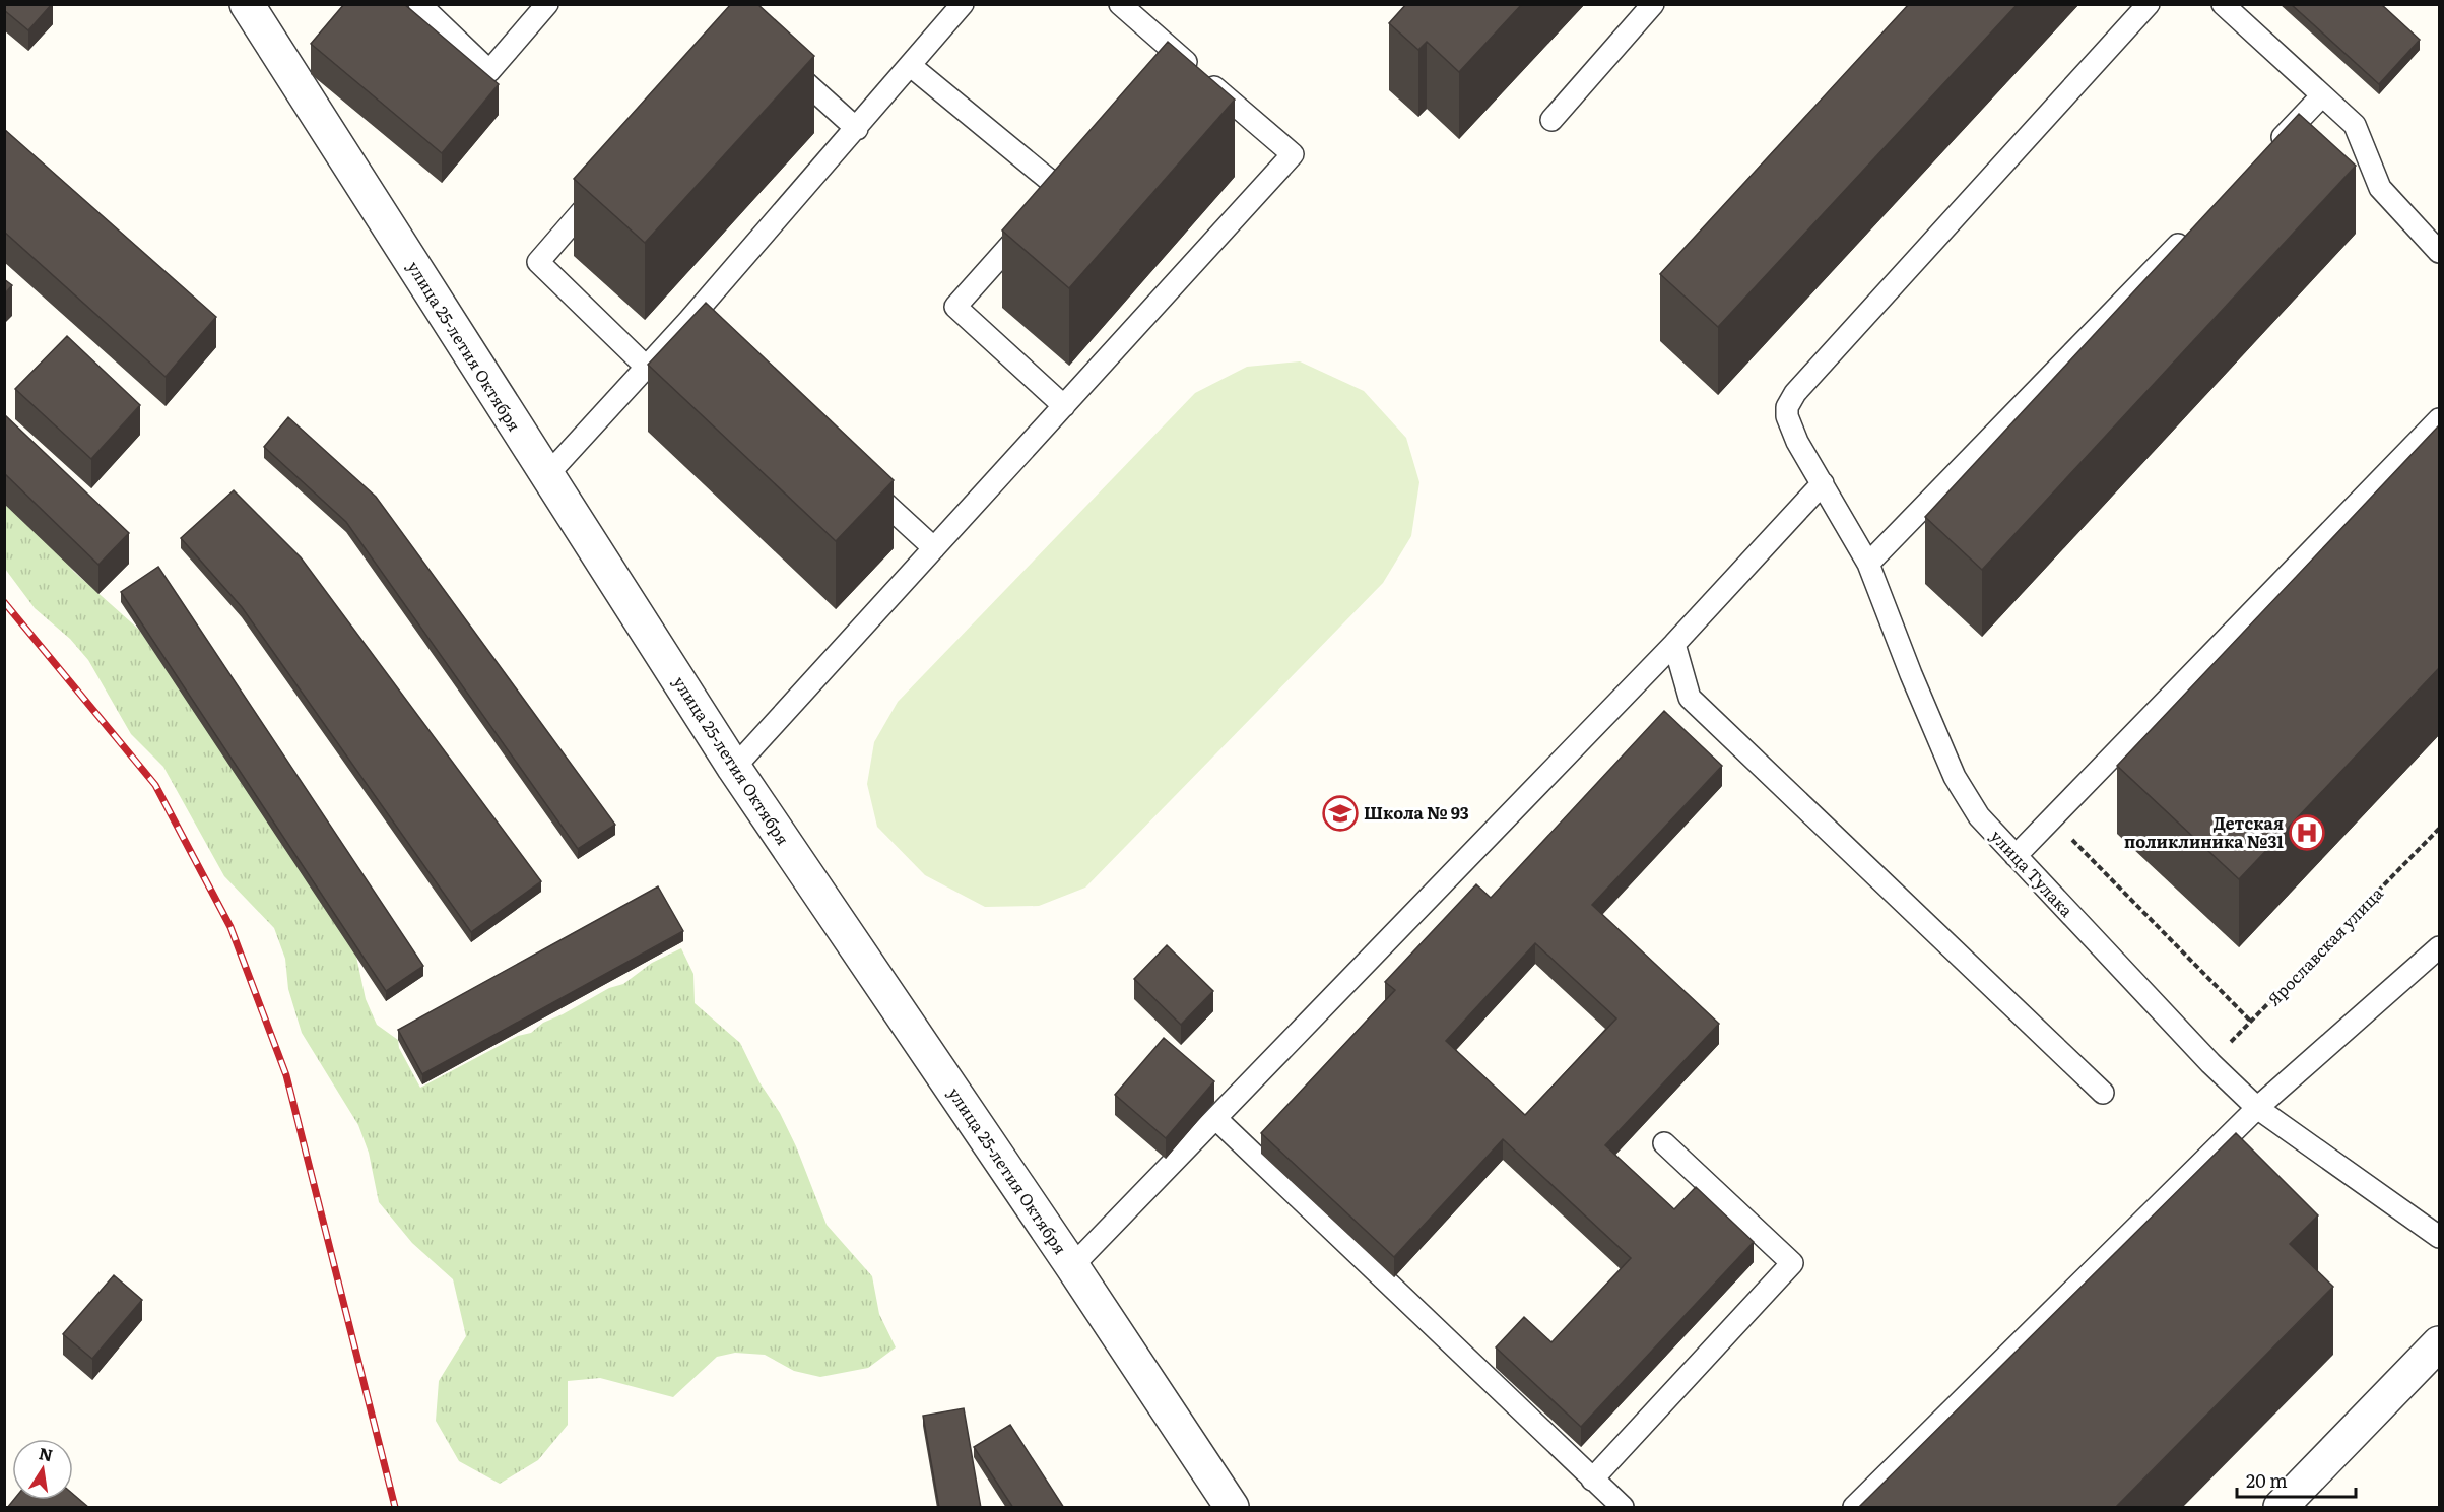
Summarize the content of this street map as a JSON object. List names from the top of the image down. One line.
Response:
{"streets":{"street":["улица 25-летия Октября"],"lane":["улица Тулака"],"path":["Ярославская улица"]},"crossings":[["улица Тулака","Ярославская улица"]],"places":{"school or university":["Школа № 93"],"hospital":["Детская поликлиника №31"]},"scale_bar":"20 m","north":"top"}
